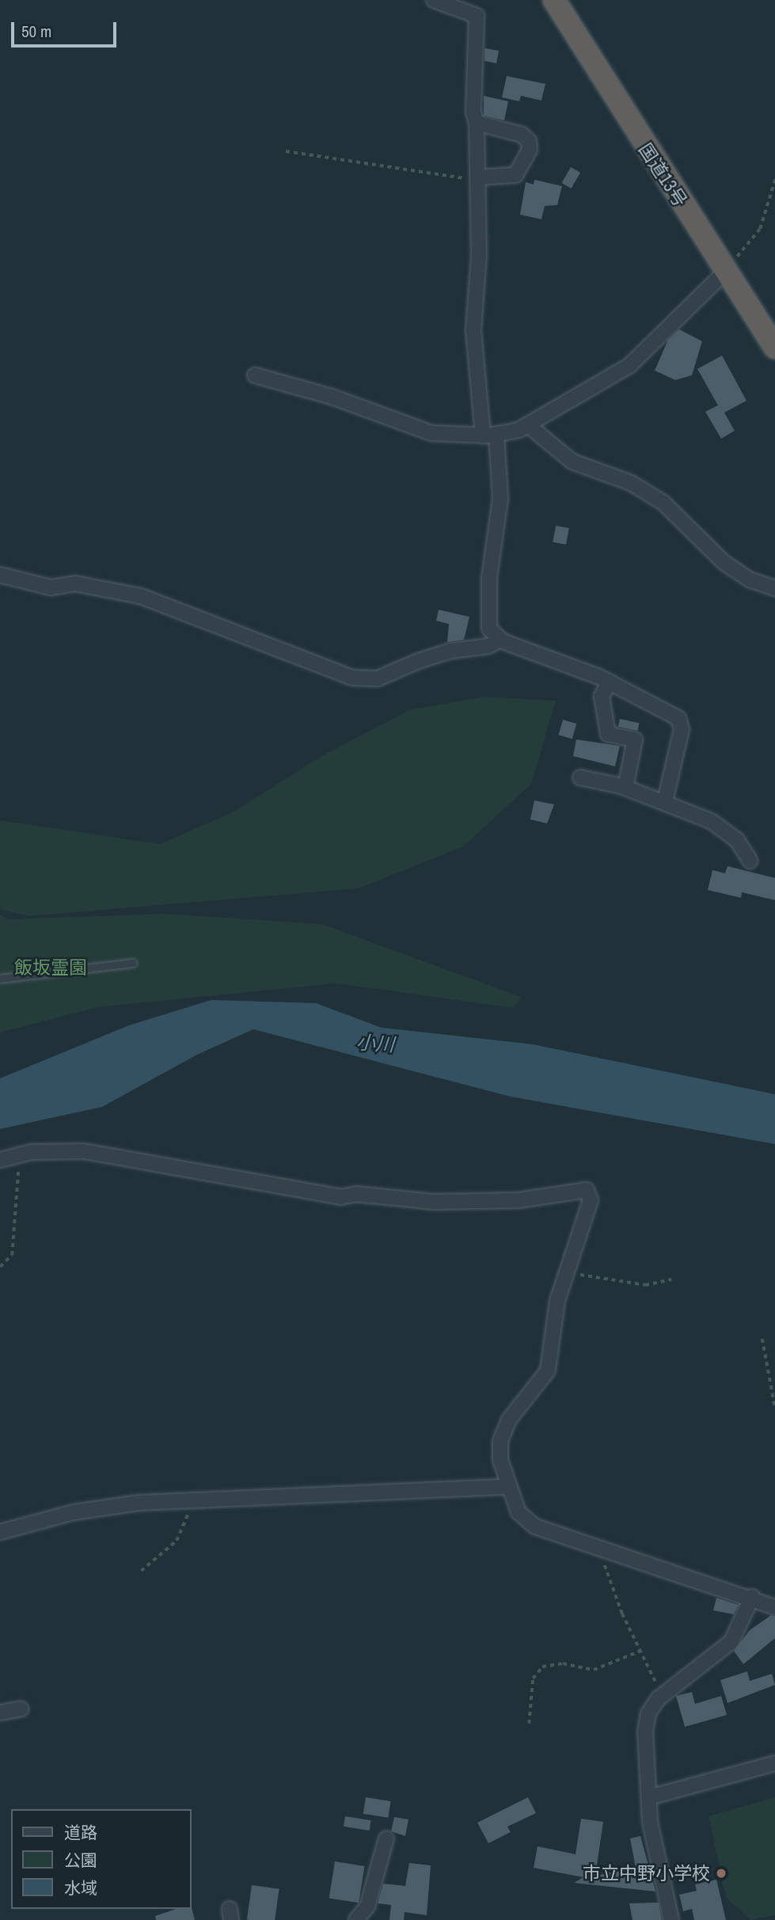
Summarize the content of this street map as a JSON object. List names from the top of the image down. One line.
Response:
{"streets":{"highway":["国道13号"]},"water":["小川"],"parks":["飯坂霊園"],"places":["市立中野小学校"],"legend":["道路","公園","水域"],"scale_bar":"50 m"}
